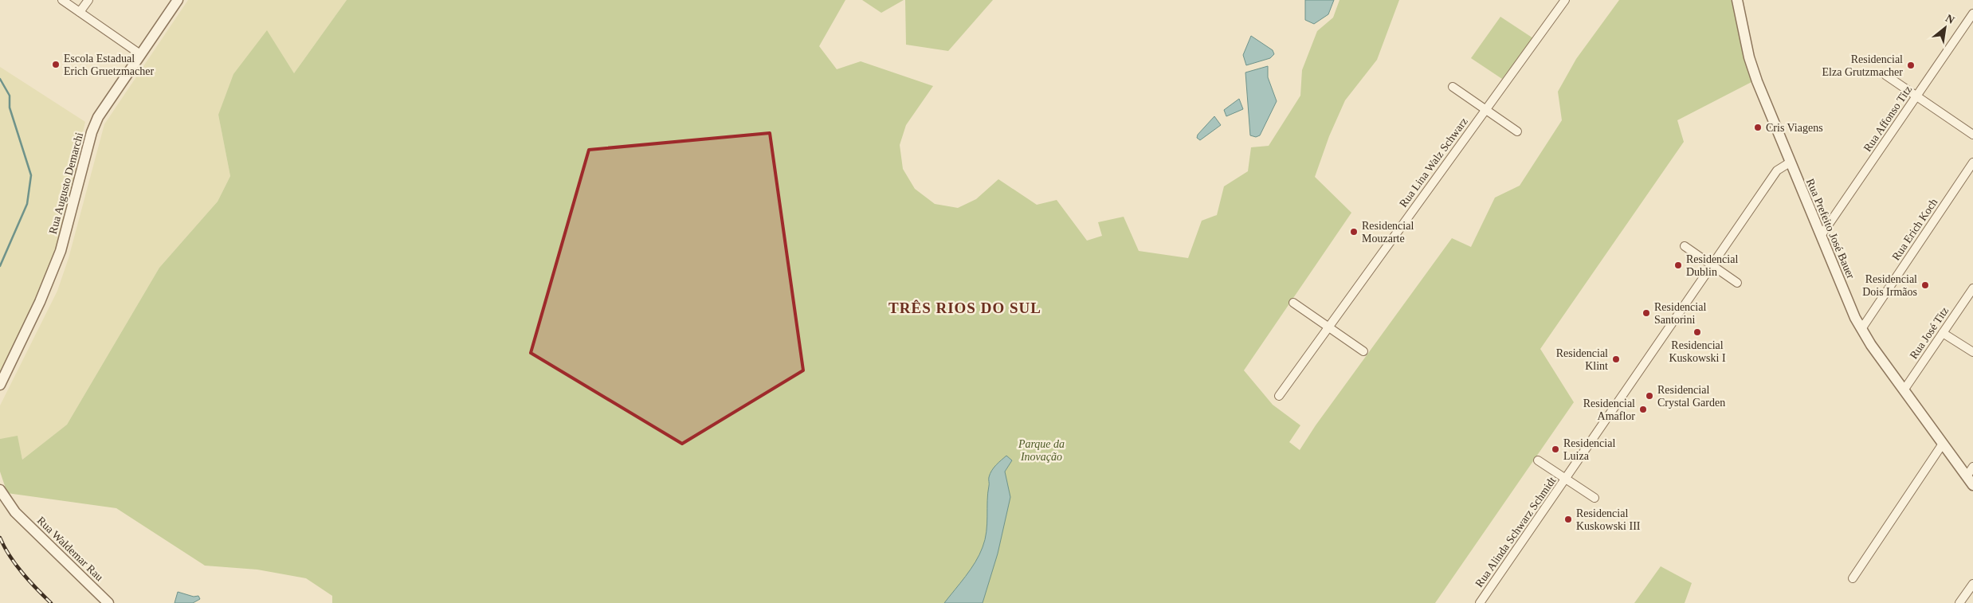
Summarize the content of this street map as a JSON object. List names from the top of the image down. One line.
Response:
{"streets":{"street":["Rua Affonso Titz","Rua Lina Walz Schwarz","Rua Augusto Demarchi","Rua Prefeito José Bauer","Rua Erich Koch","Rua José Titz","Rua Alinda Schwarz Schmidt","Rua Waldemar Rau"]},"crossings":[["Rua Affonso Titz","Rua Prefeito José Bauer"],["Rua Prefeito José Bauer","Rua Erich Koch"],["Rua Prefeito José Bauer","Rua José Titz"],["Rua Prefeito José Bauer","Rua Alinda Schwarz Schmidt"]],"districts":["TRÊS RIOS DO SUL"],"parks":["Parque da Inovação"],"places":["Escola Estadual Erich Gruetzmacher","Residencial Elza Grutzmacher","Cris Viagens","Residencial Mouzarte","Residencial Dublin","Residencial Dois Irmãos","Residencial Santorini","Residencial Kuskowski I","Residencial Klint","Residencial Crystal Garden","Residencial Amaflor","Residencial Luiza","Residencial Kuskowski III"],"north":"top right"}
